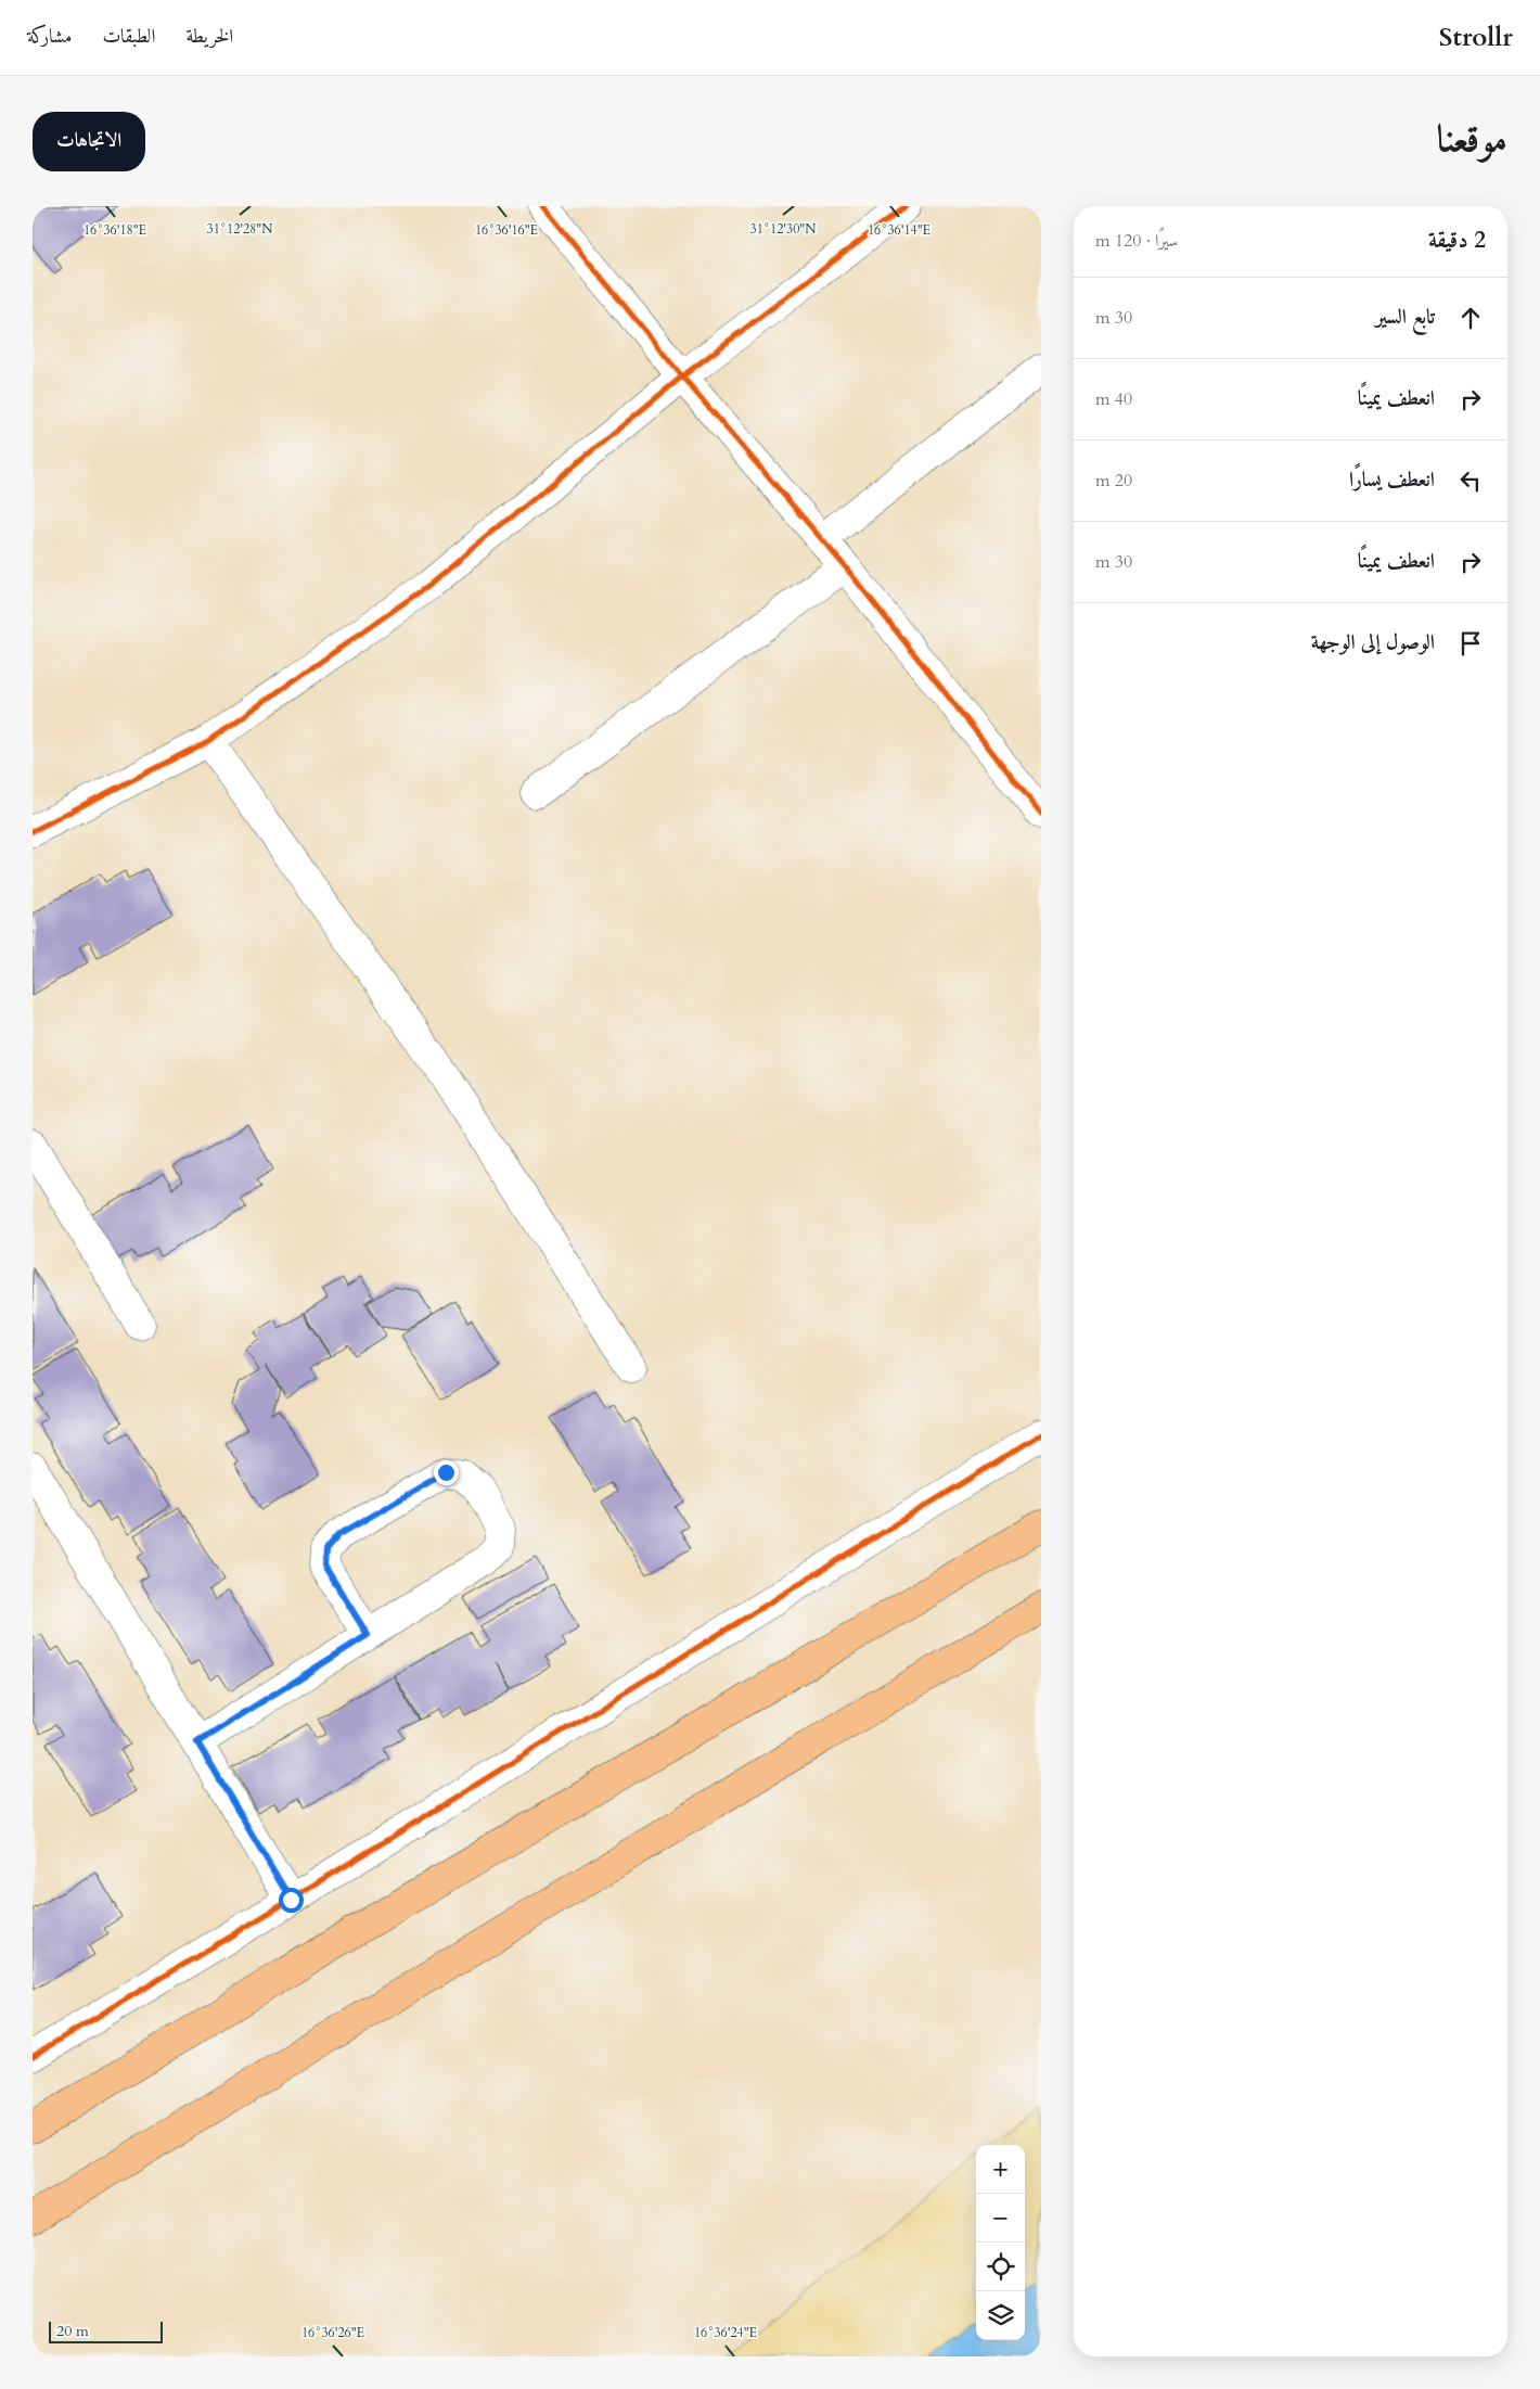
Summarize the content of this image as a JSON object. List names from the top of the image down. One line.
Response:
{"scale_bar":"20 m","page":{"header":"Strollr","nav":["الخريطة","الطبقات","مشاركة"],"title":"موقعنا","buttons":"الاتجاهات","heading":["2 دقيقة","سيرًا · 120 m"],"list":[["تابع السير","30 m"],["انعطف يمينًا","40 m"],["انعطف يسارًا","20 m"],["انعطف يمينًا","30 m"],"الوصول إلى الوجهة"],"map_buttons":["+","−"],"scale":"20 m"},"coordinates":["31°12'28\"N","31°12'30\"N","16°36'18\"E","16°36'16\"E","16°36'14\"E","16°36'26\"E","16°36'24\"E"]}
